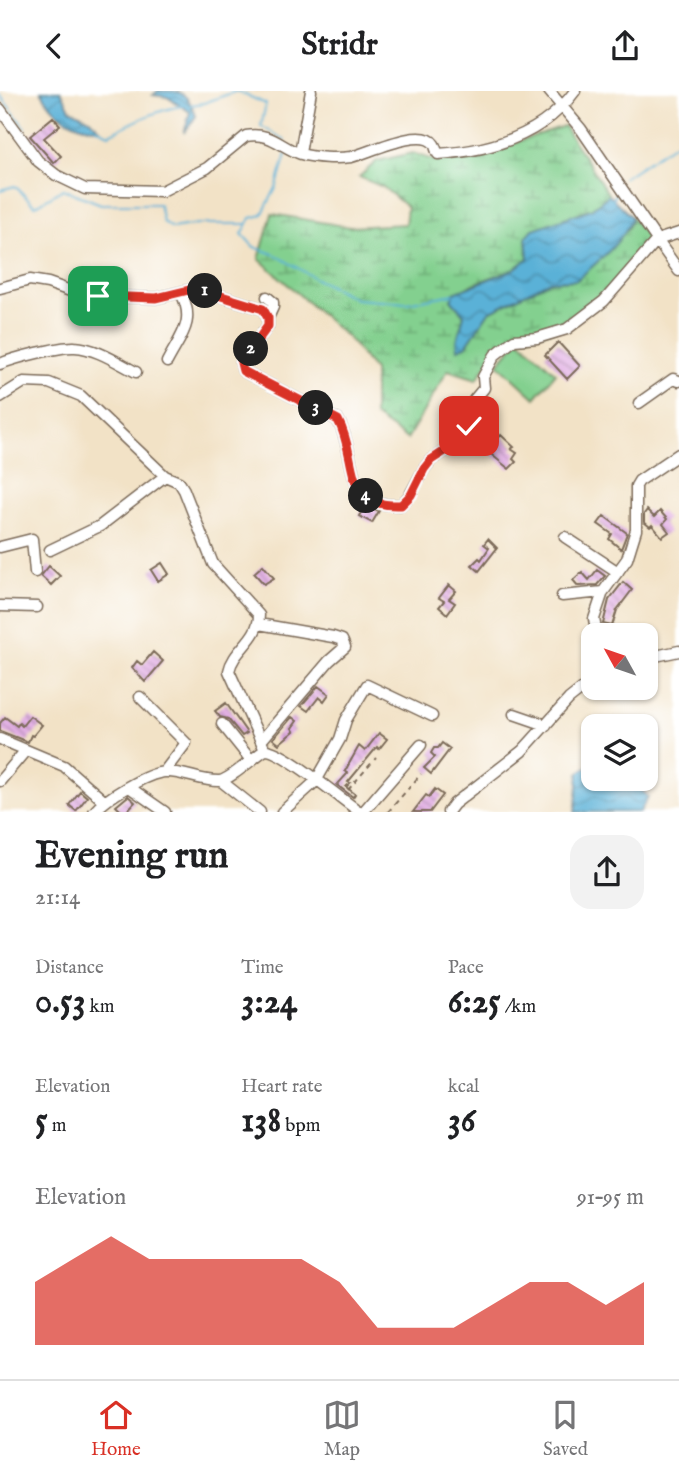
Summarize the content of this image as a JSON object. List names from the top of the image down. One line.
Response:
{"north":"top left","page":{"header":"Stridr","pins":["1","2","3","4"],"heading":["Evening run","21:14"],"stats":[["Distance","0.53 km"],["Time","3:24"],["Pace","6:25 /km"],["Elevation","5 m"],["Heart rate","138 bpm"],["kcal","36"]],"chart":["Elevation","91–95 m"],"tabs":["Home","Map","Saved"]}}
